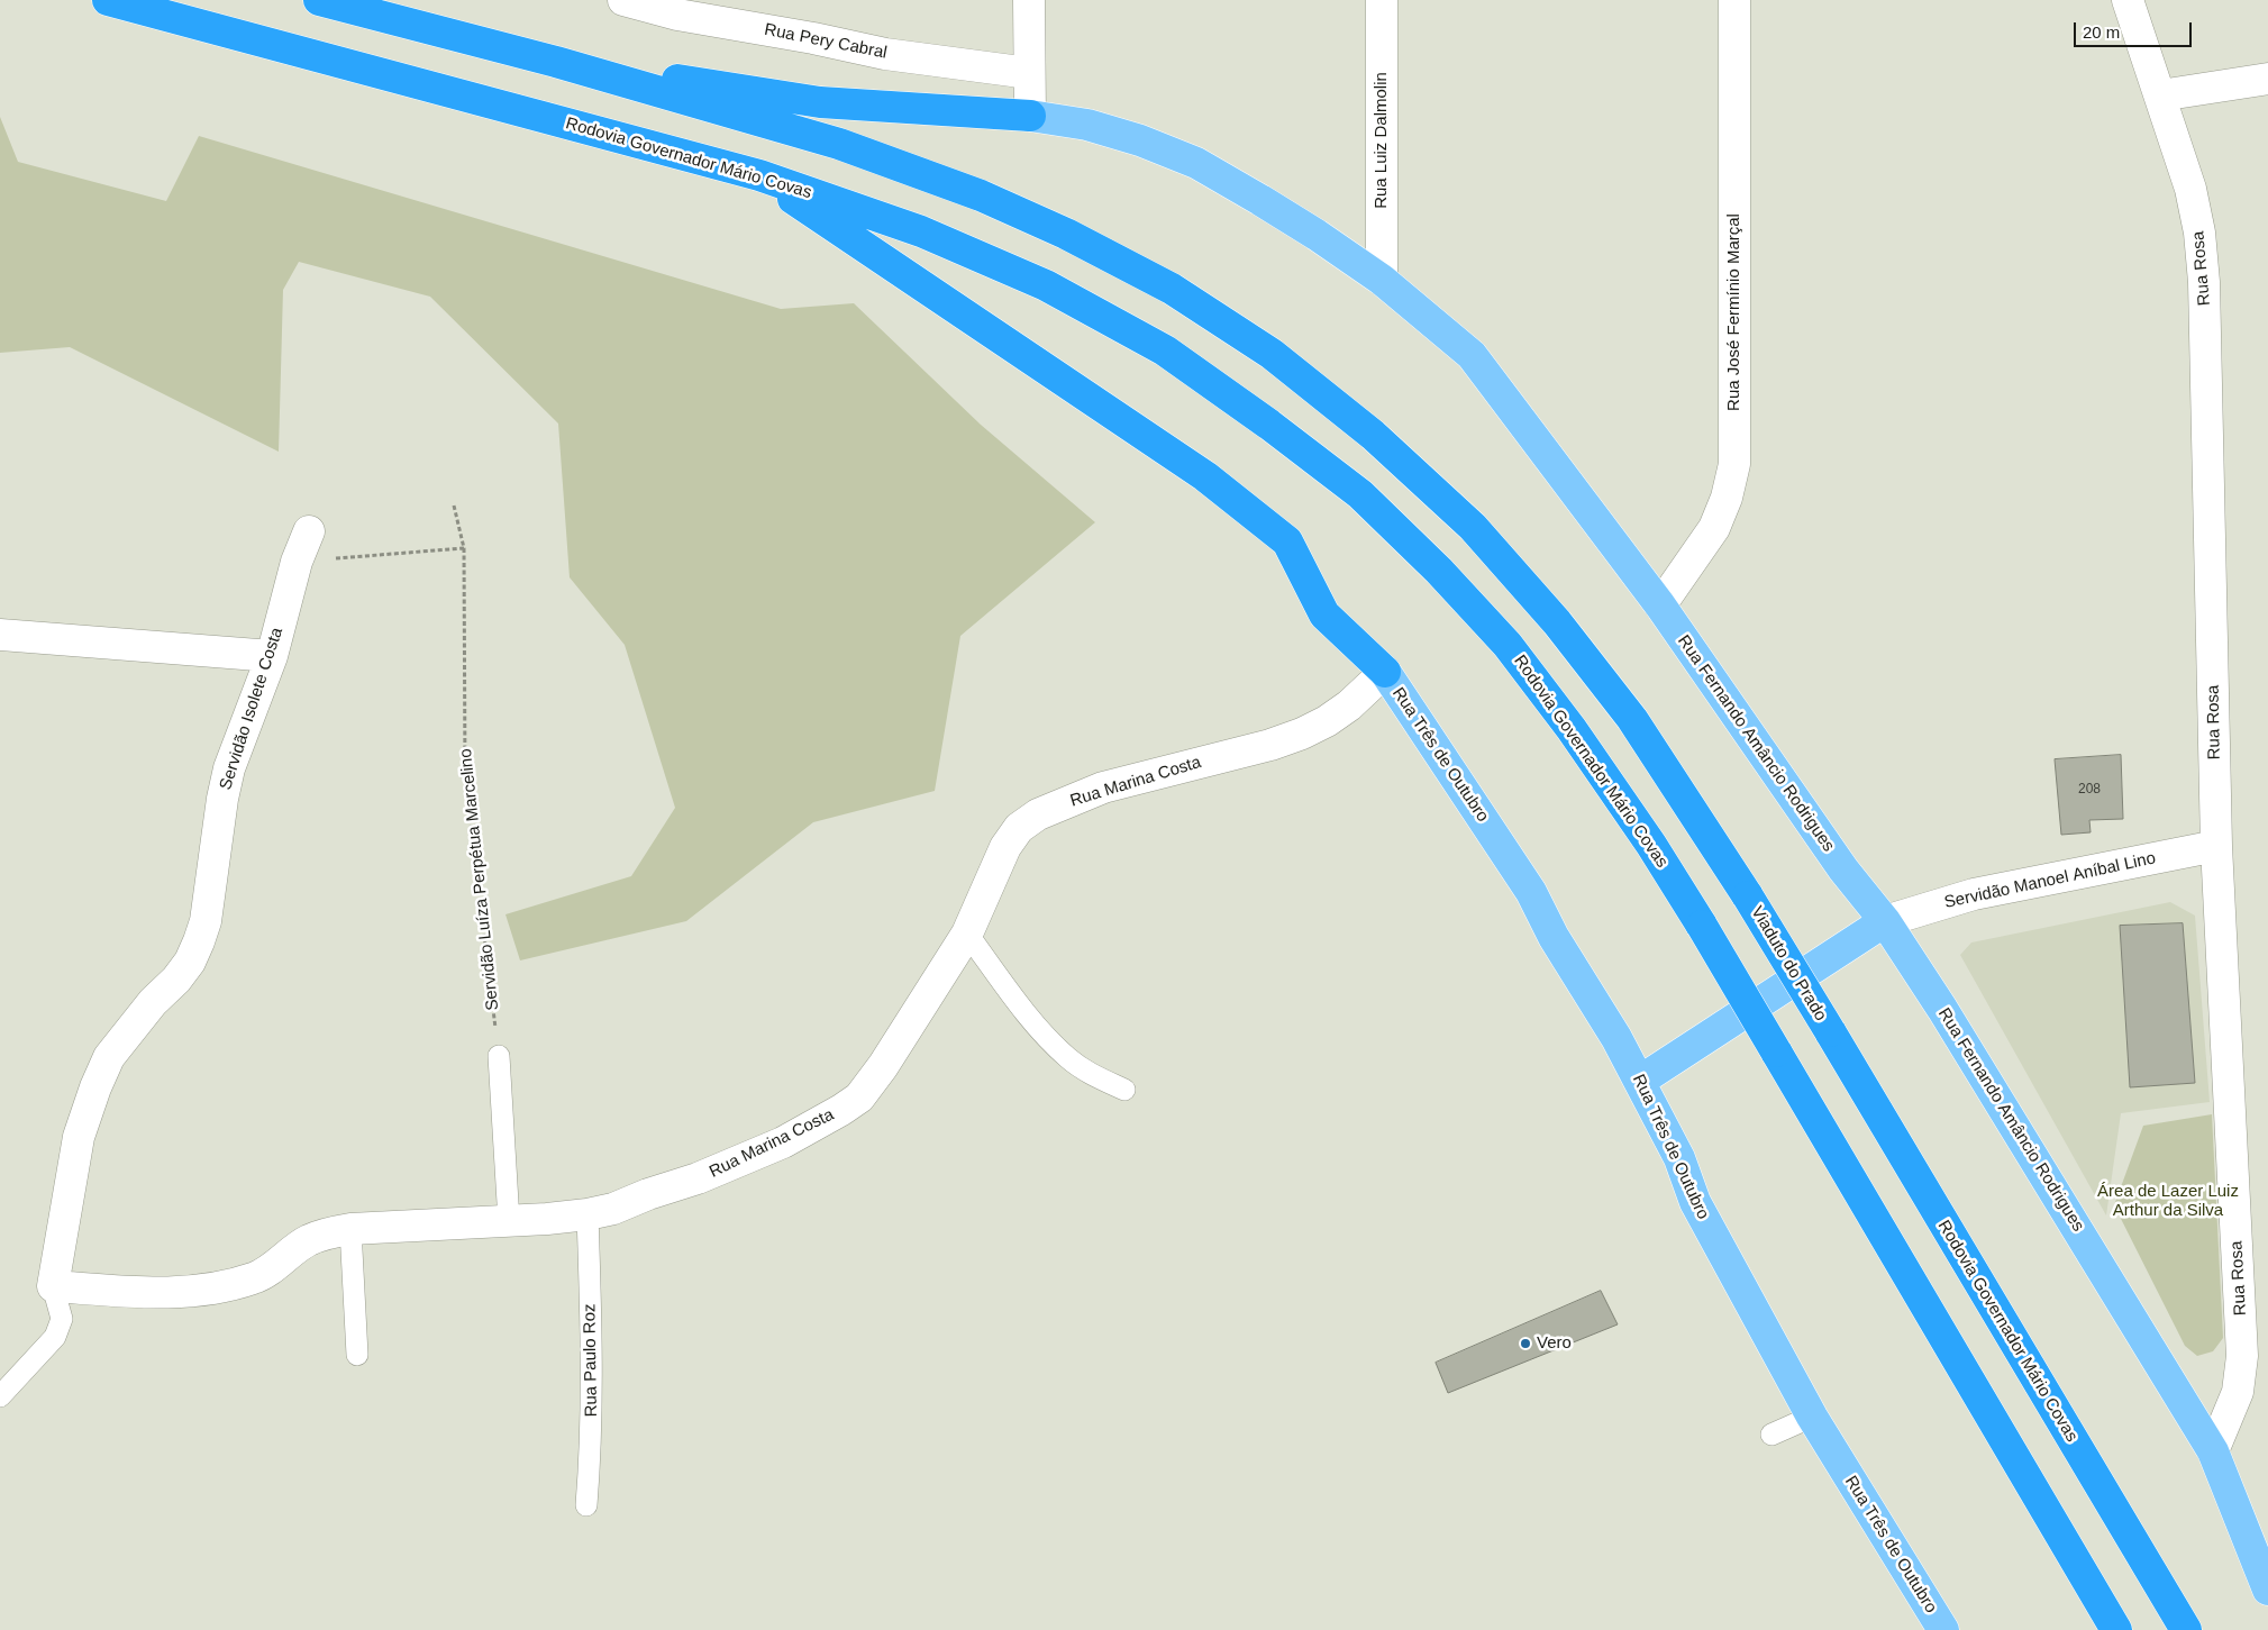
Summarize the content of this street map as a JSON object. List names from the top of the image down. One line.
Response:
{"streets":{"highway":["Rodovia Governador Mário Covas","Viaduto do Prado"],"main road":["Rua Fernando Amâncio Rodrigues","Rua Três de Outubro"],"street":["Rua Pery Cabral","Rua Luiz Dalmolin","Rua Rosa","Rua José Fermínio Marçal","Servidão Isolete Costa","Rua Marina Costa","Servidão Manoel Aníbal Lino"],"lane":["Rua Paulo Roz"],"path":["Servidão Luíza Perpétua Marcelino"]},"crossings":[["Rua Luiz Dalmolin","Rua Fernando Amâncio Rodrigues"],["Rodovia Governador Mário Covas","Viaduto do Prado"],["Rua Rosa","Rua Fernando Amâncio Rodrigues"],["Rua Rosa","Servidão Manoel Aníbal Lino"],["Rua José Fermínio Marçal","Rua Fernando Amâncio Rodrigues"],["Servidão Isolete Costa","Rua Marina Costa"],["Rua Fernando Amâncio Rodrigues","Servidão Manoel Aníbal Lino"],["Rua Três de Outubro","Rua Marina Costa"],["Rua Marina Costa","Rua Paulo Roz"]],"parks":["Área de Lazer Luiz Arthur da Silva"],"places":["Vero"],"house_numbers":["208"],"scale_bar":"20 m"}
